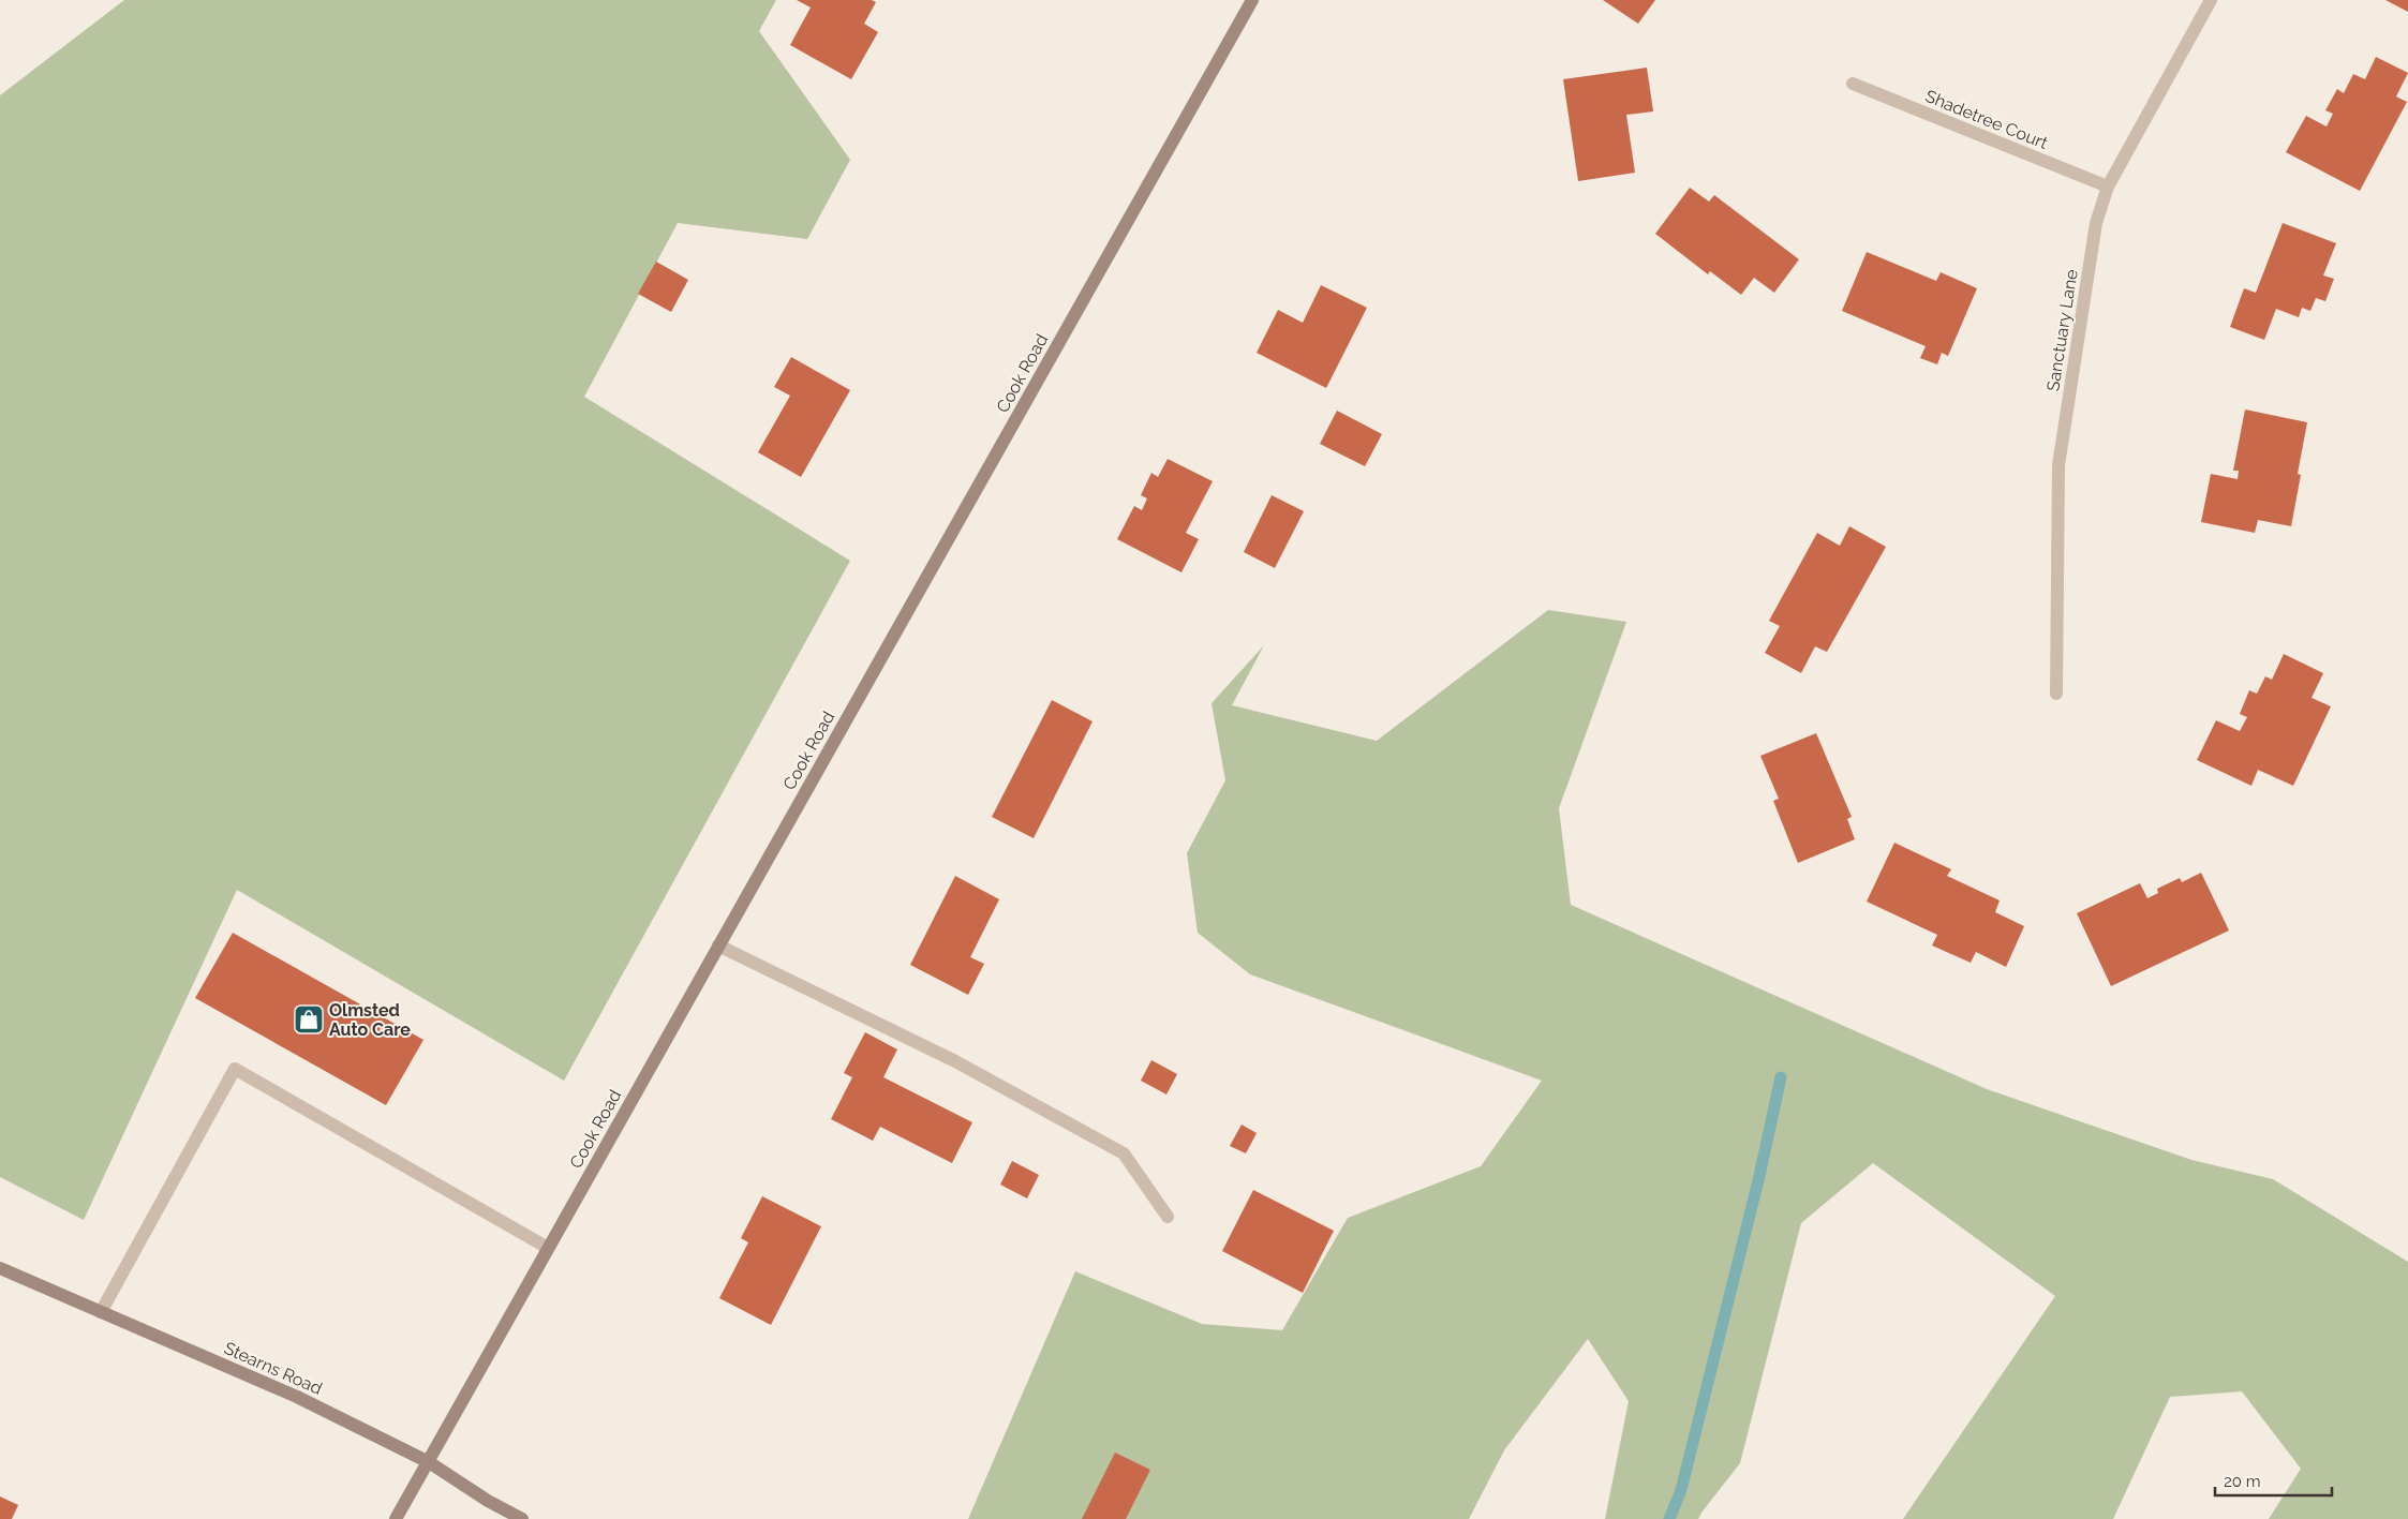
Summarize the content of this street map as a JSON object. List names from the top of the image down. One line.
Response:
{"streets":{"street":["Shadetree Court","Sanctuary Lane","Cook Road","Stearns Road"]},"crossings":[["Shadetree Court","Sanctuary Lane"],["Cook Road","Stearns Road"]],"places":{"shop":["Olmsted Auto Care"]},"scale_bar":"20 m"}
